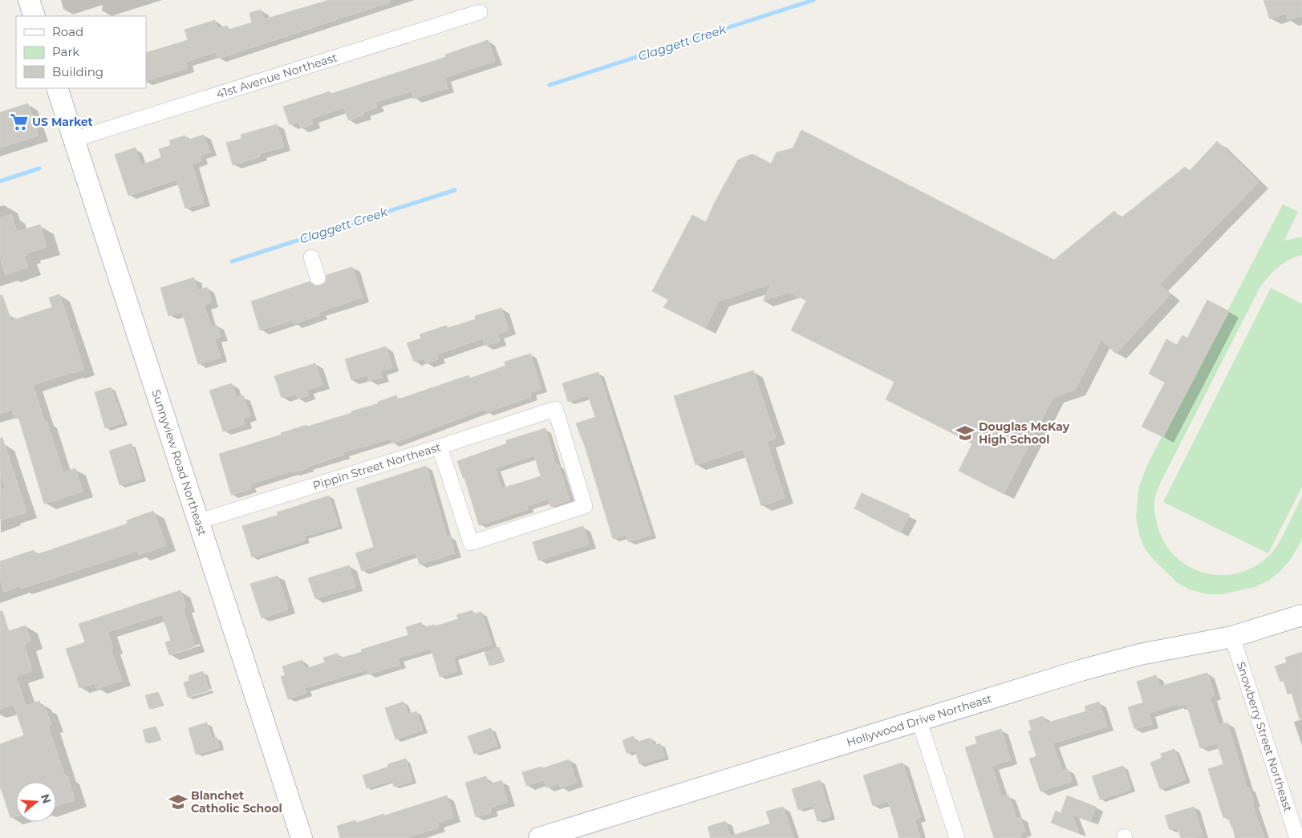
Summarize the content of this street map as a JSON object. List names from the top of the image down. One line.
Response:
{"streets":{"main road":["Sunnyview Road Northeast","Hollywood Drive Northeast"],"street":["41st Avenue Northeast","Pippin Street Northeast","Snowberry Street Northeast"]},"crossings":[["41st Avenue Northeast","Sunnyview Road Northeast"],["Sunnyview Road Northeast","Pippin Street Northeast"],["Hollywood Drive Northeast","Snowberry Street Northeast"]],"water":["Claggett Creek"],"places":{"supermarket":["US Market"],"school or university":["Douglas McKay High School","Blanchet Catholic School"]},"legend":["Road","Park","Building"],"north":"right"}
